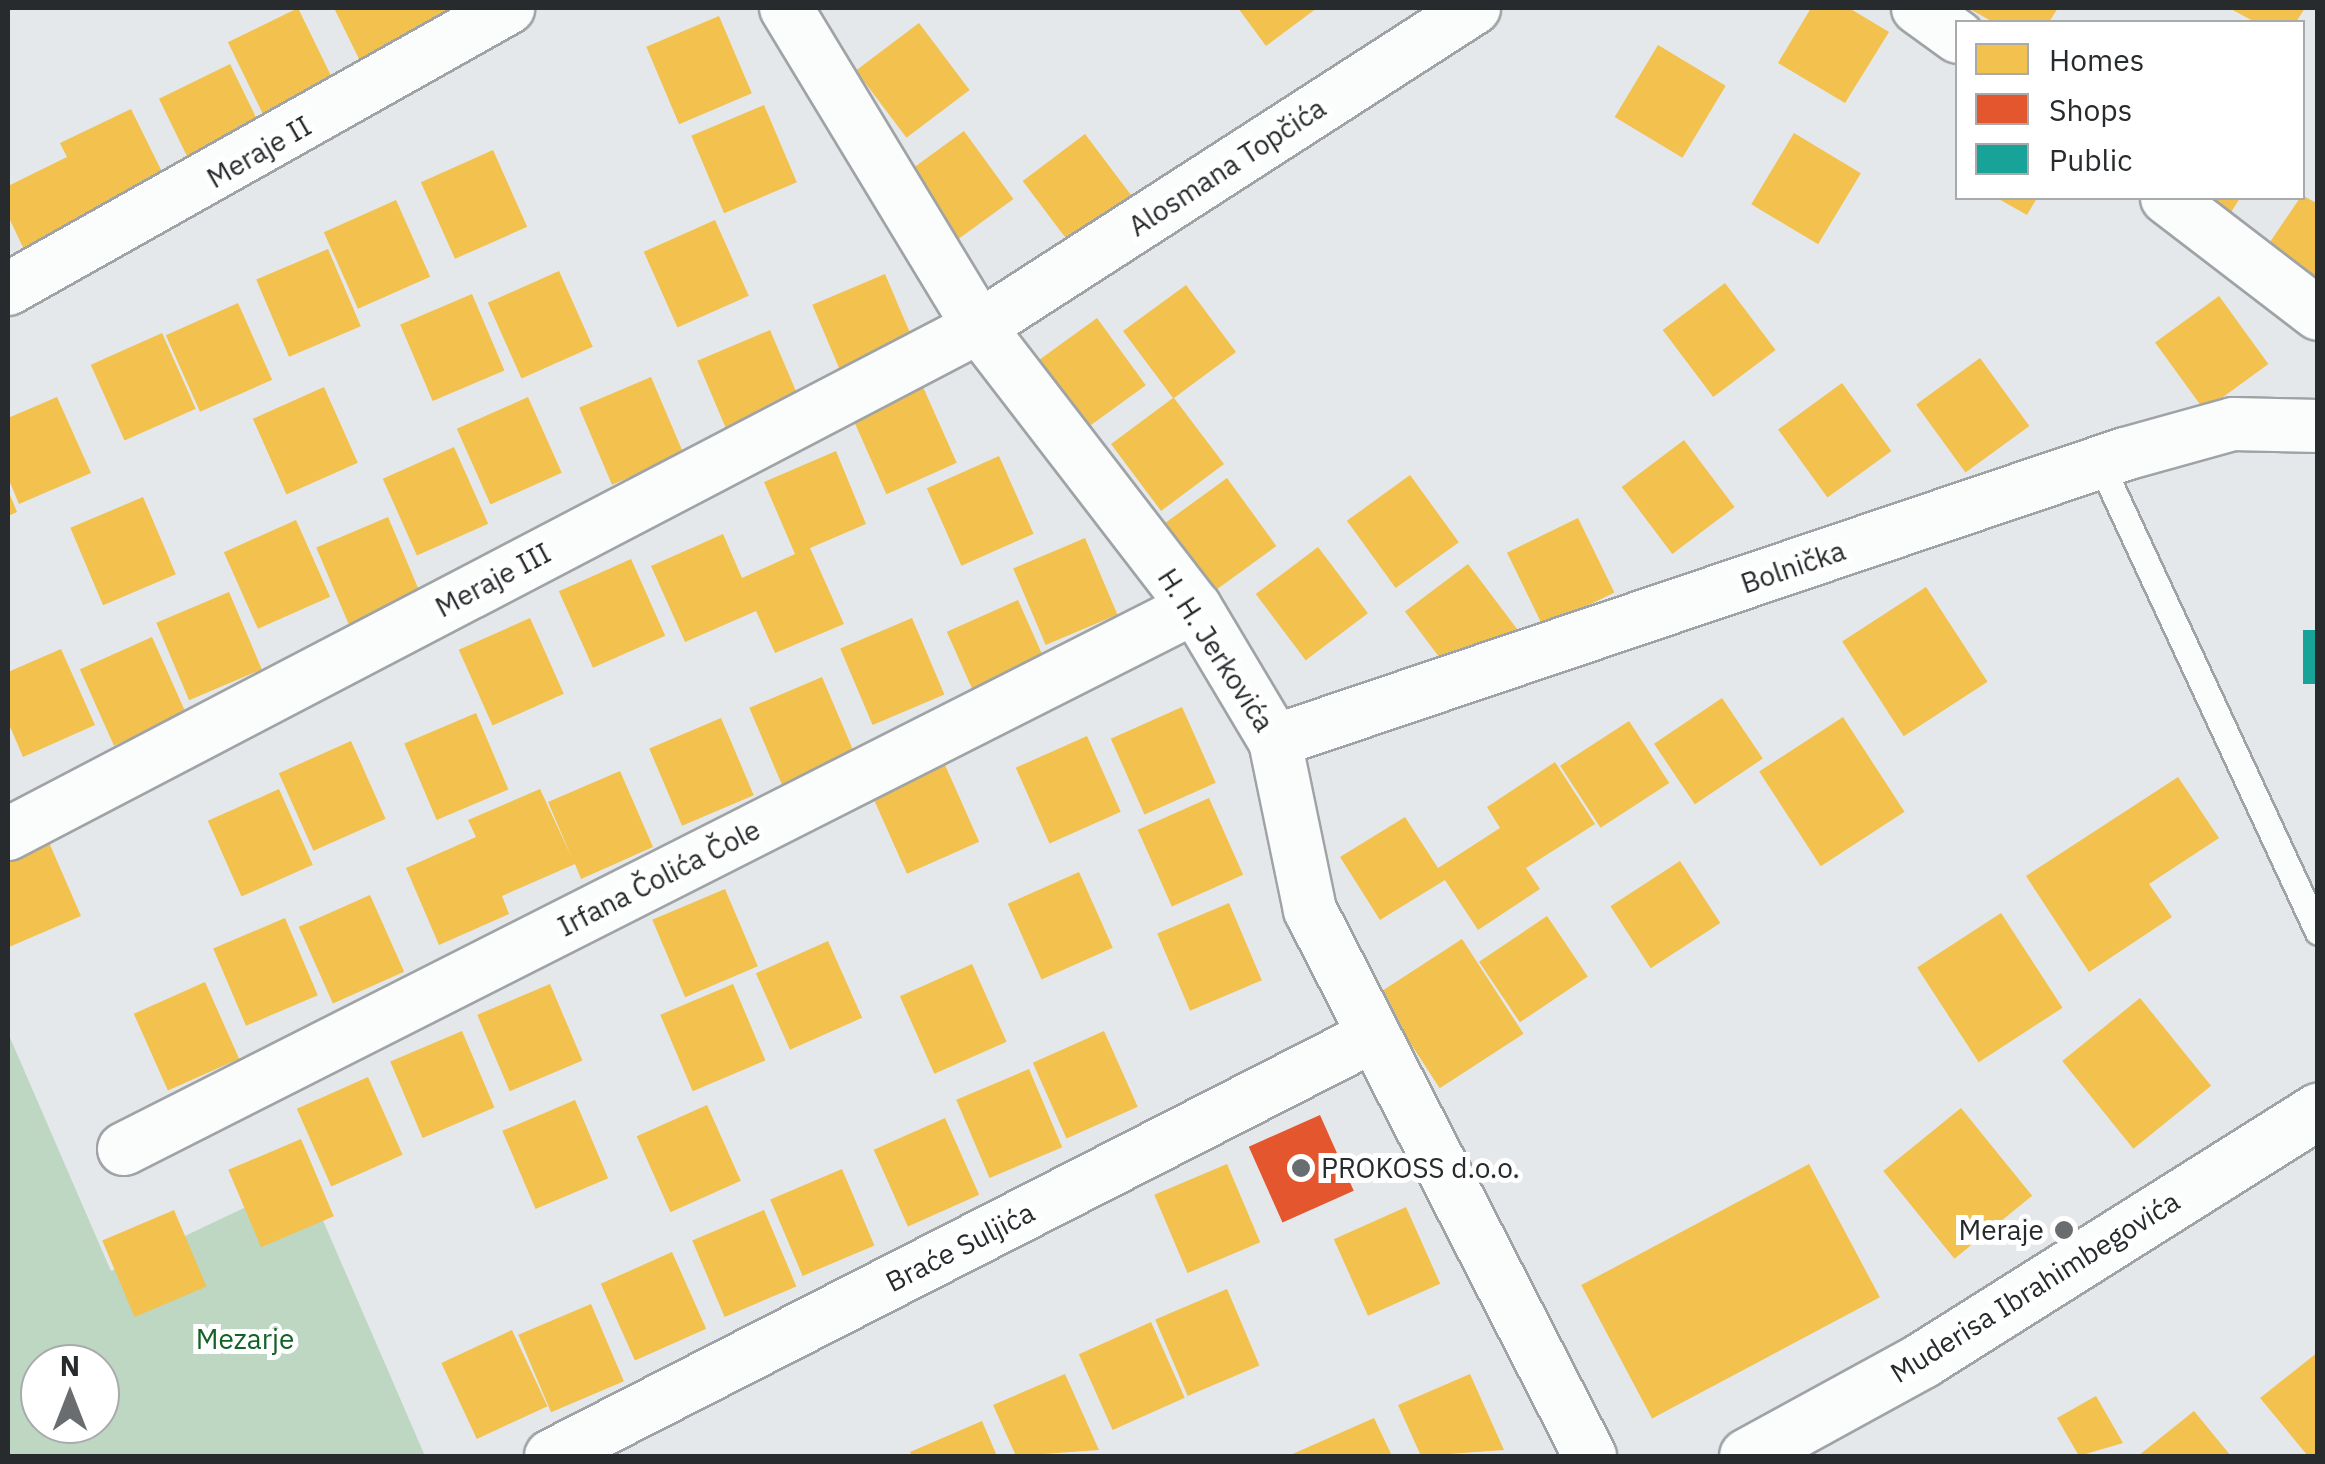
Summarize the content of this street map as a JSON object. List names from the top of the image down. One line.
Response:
{"streets":{"main road":["Muderisa Ibrahimbegovića"],"street":["Meraje II","Alosmana Topčića","Bolnička","Meraje III","H. H. Jerkovića","Irfana Čolića Čole","Braće Suljića"]},"crossings":[["Alosmana Topčića","Meraje III"],["Alosmana Topčića","H. H. Jerkovića"],["Bolnička","H. H. Jerkovića"],["Meraje III","H. H. Jerkovića"],["H. H. Jerkovića","Irfana Čolića Čole"],["H. H. Jerkovića","Braće Suljića"]],"parks":["Mezarje"],"places":["PROKOSS d.o.o.","Meraje"],"legend":["Homes","Shops","Public"],"north":"top"}
